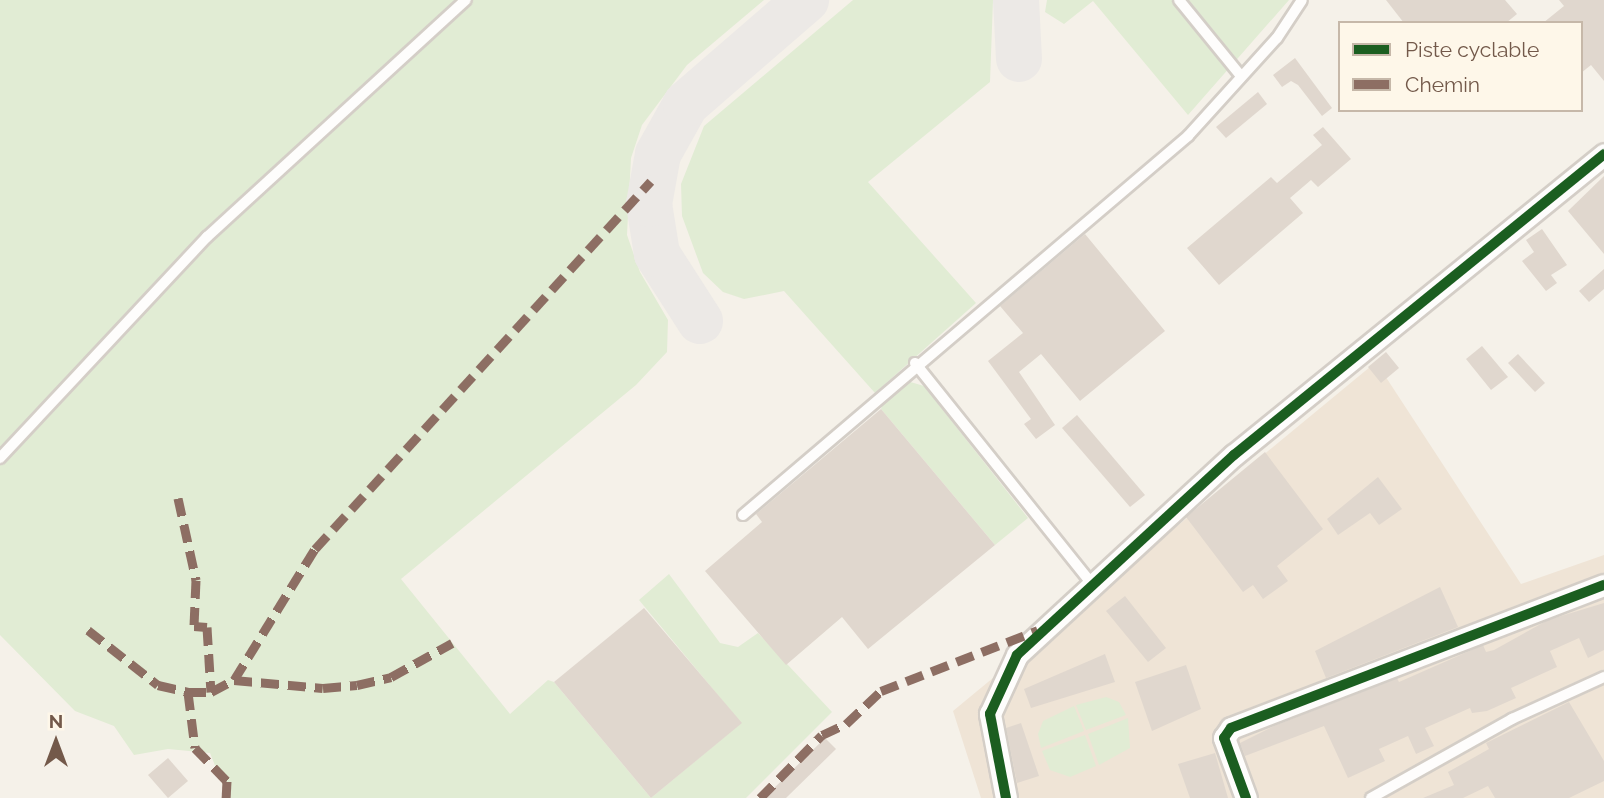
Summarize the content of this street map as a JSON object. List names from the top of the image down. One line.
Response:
{"legend":["Piste cyclable","Chemin"],"north":"top"}
